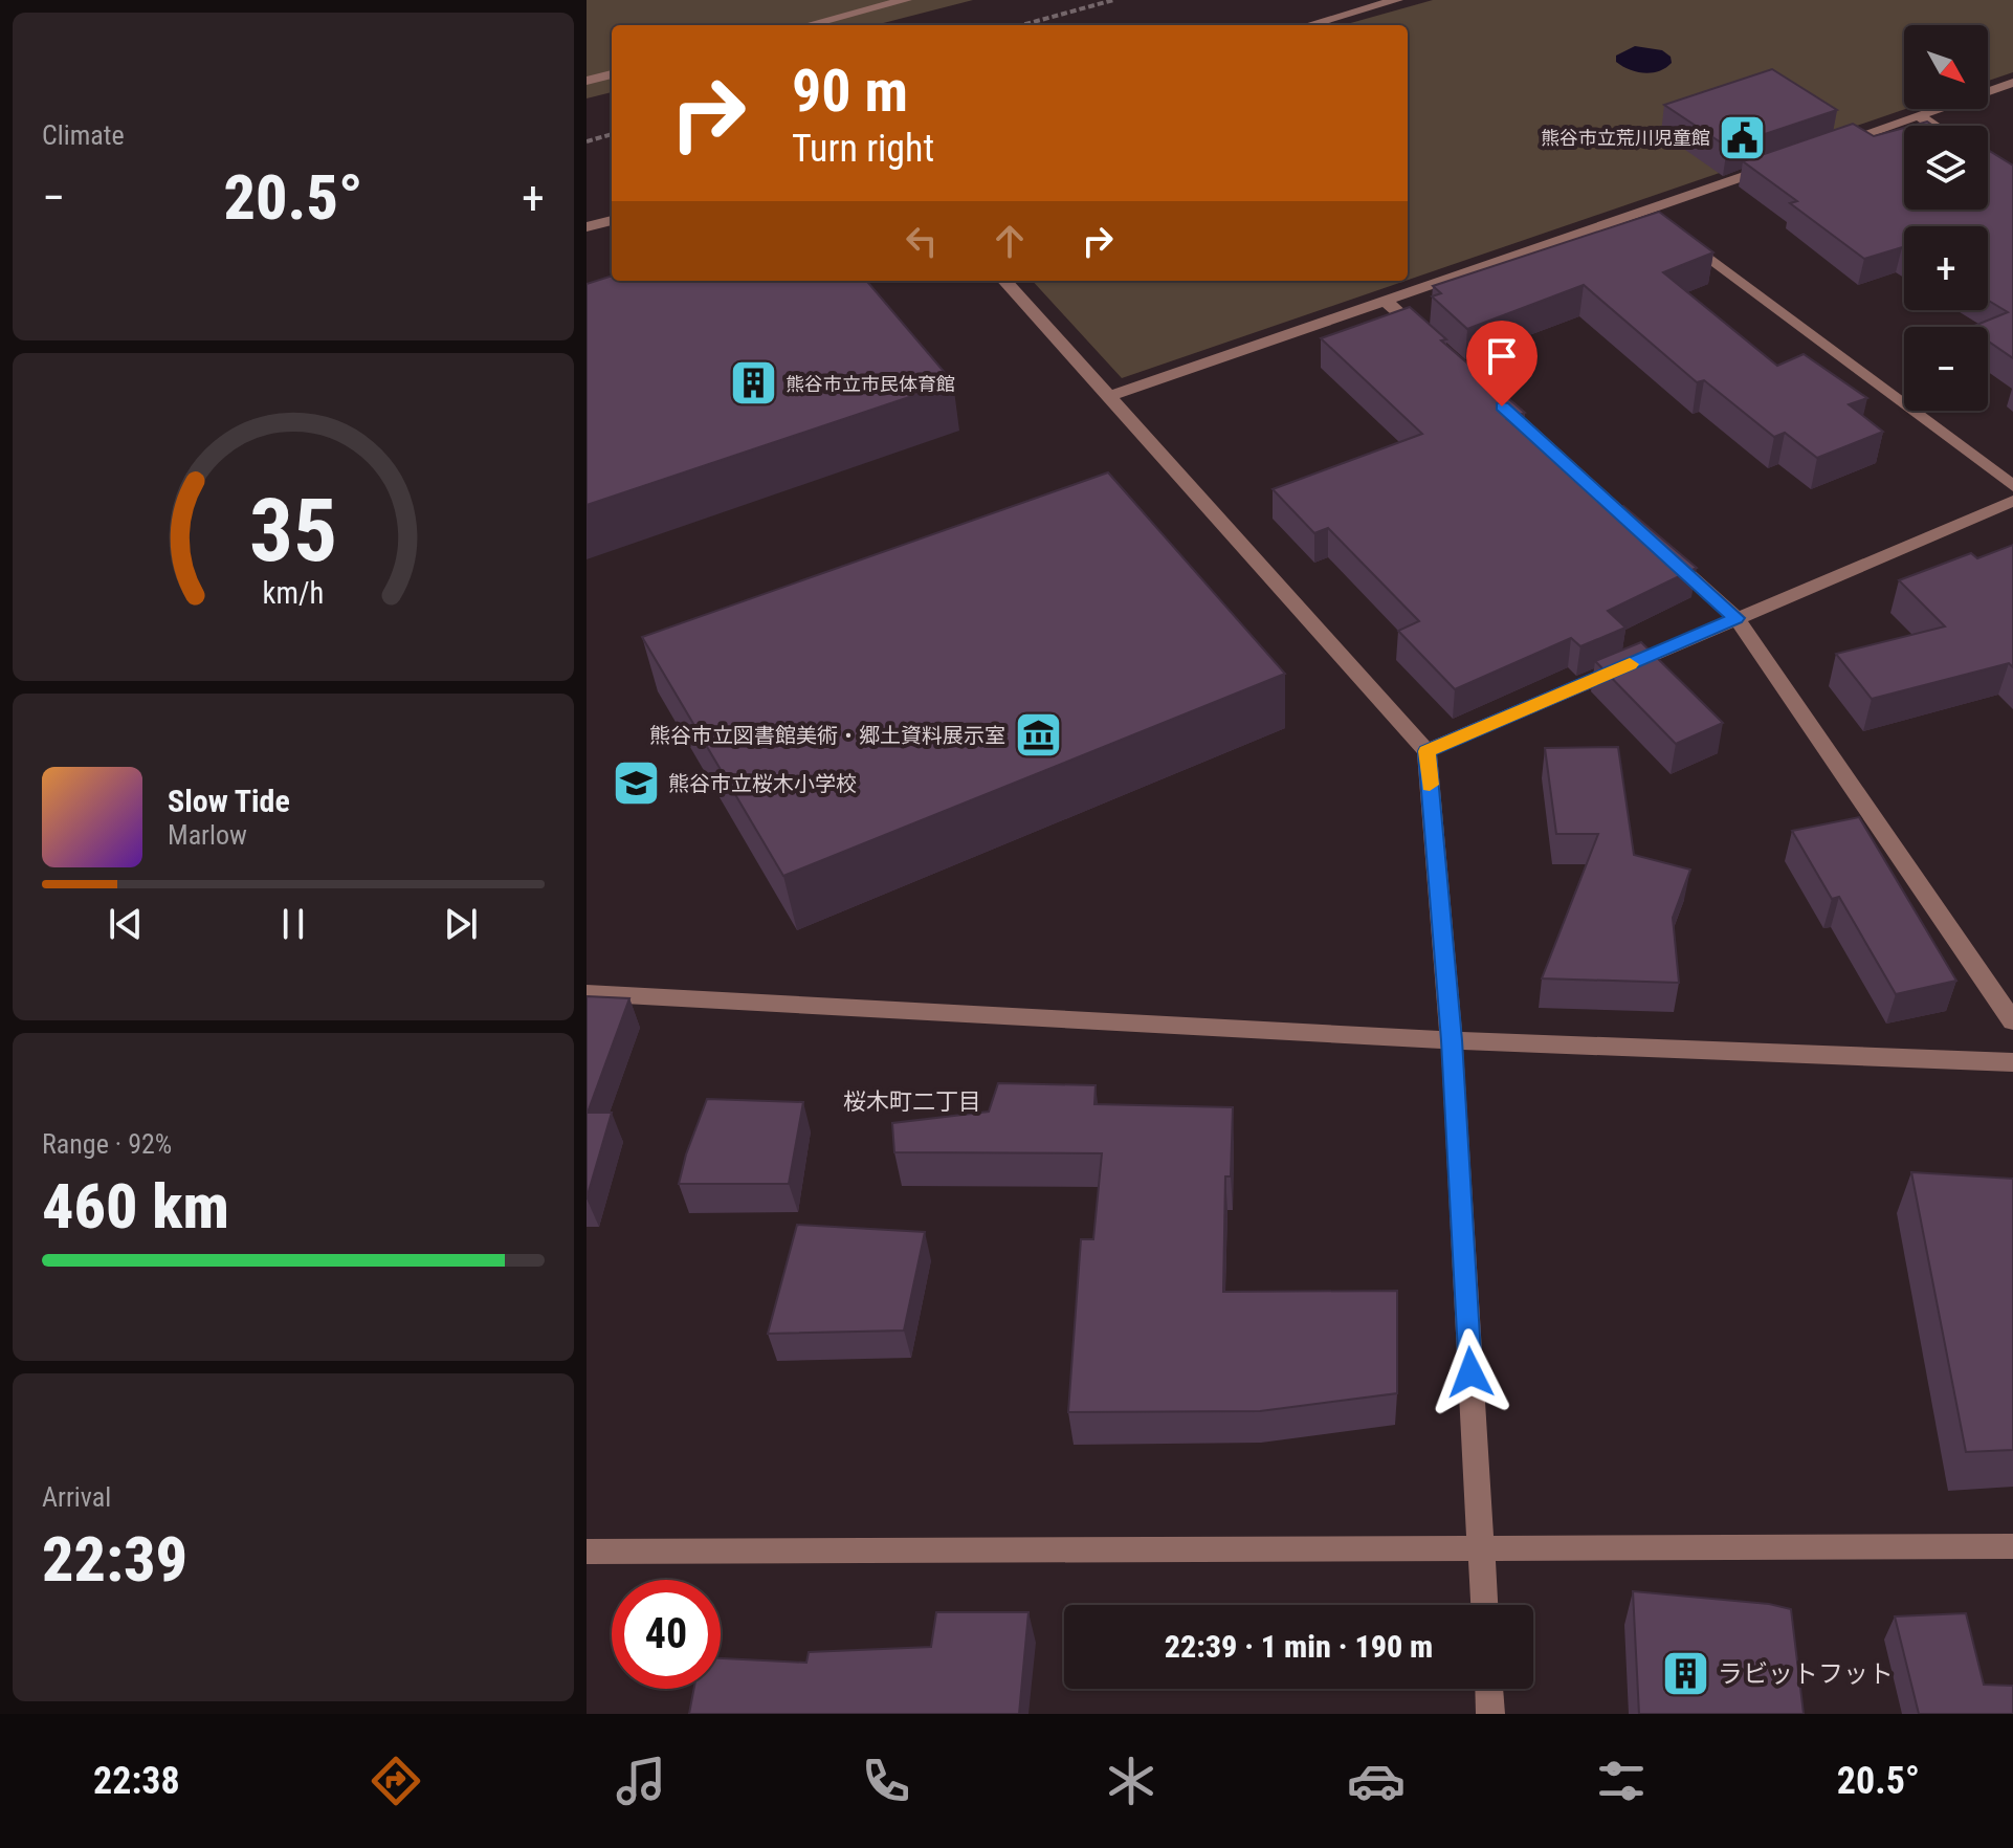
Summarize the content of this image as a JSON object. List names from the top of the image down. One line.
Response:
{"districts":["桜木町二丁目"],"places":{"public building":["熊谷市立荒川児童館"],"building":["熊谷市立市民体育館","ラビットフット"],"museum":["熊谷市立図書館美術・郷土資料展示室"],"school or university":["熊谷市立桜木小学校"]},"north":"bottom right","page":{"tile":["Climate",["Range · 92%","460 km"],["Arrival","22:39"]],"map_buttons":["+","−"],"turn":["90 m","Turn right"],"heat":["−","20.5°","+"],"song":["Slow Tide","Marlow"],"limit":"40","trip":"22:39 · 1 min · 190 m","tabs":["22:38","20.5°"],"gauge":["35","km/h"]}}
